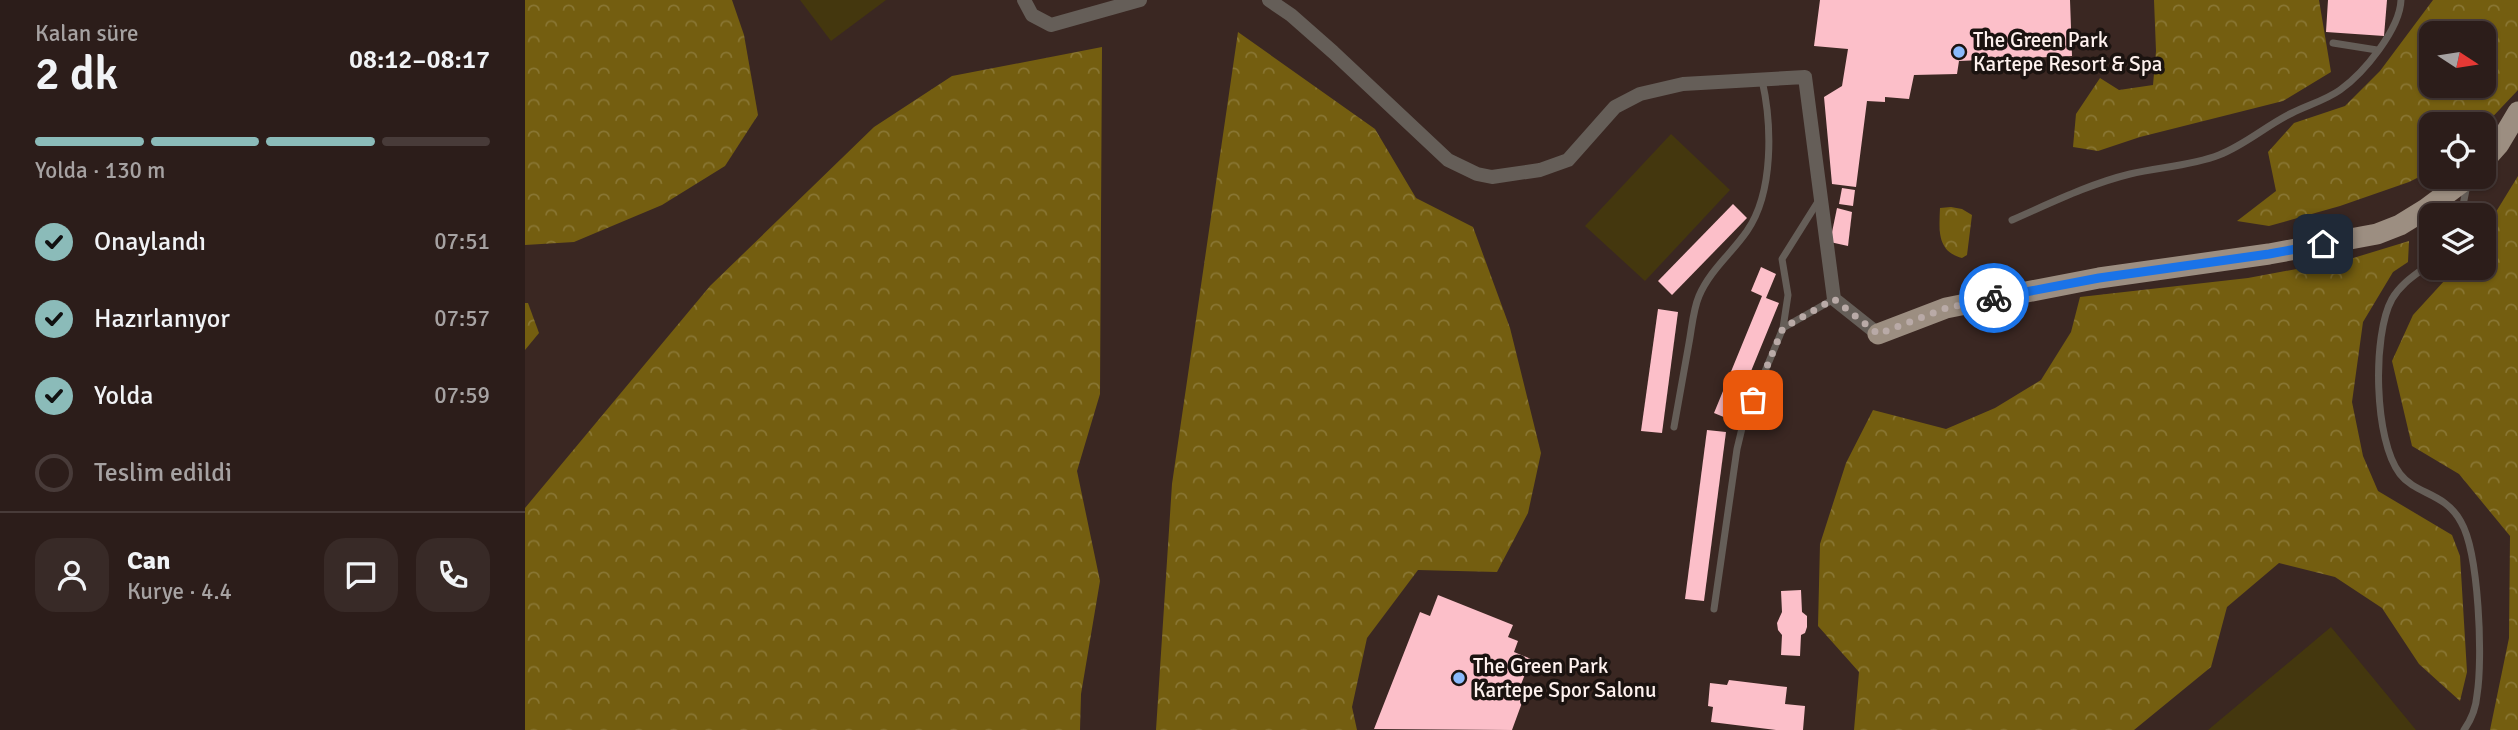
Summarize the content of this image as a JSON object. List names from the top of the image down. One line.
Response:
{"places":["The Green Park Kartepe Resort & Spa","The Green Park Kartepe Spor Salonu"],"north":"right","page":{"heading":["2 dk","Kalan süre","08:12–08:17"],"panel":["Can","Kurye · 4.4"],"bar":"Yolda · 130 m","list":[["Onaylandı","07:51"],["Hazırlanıyor","07:57"],["Yolda","07:59"],"Teslim edildi"]}}
